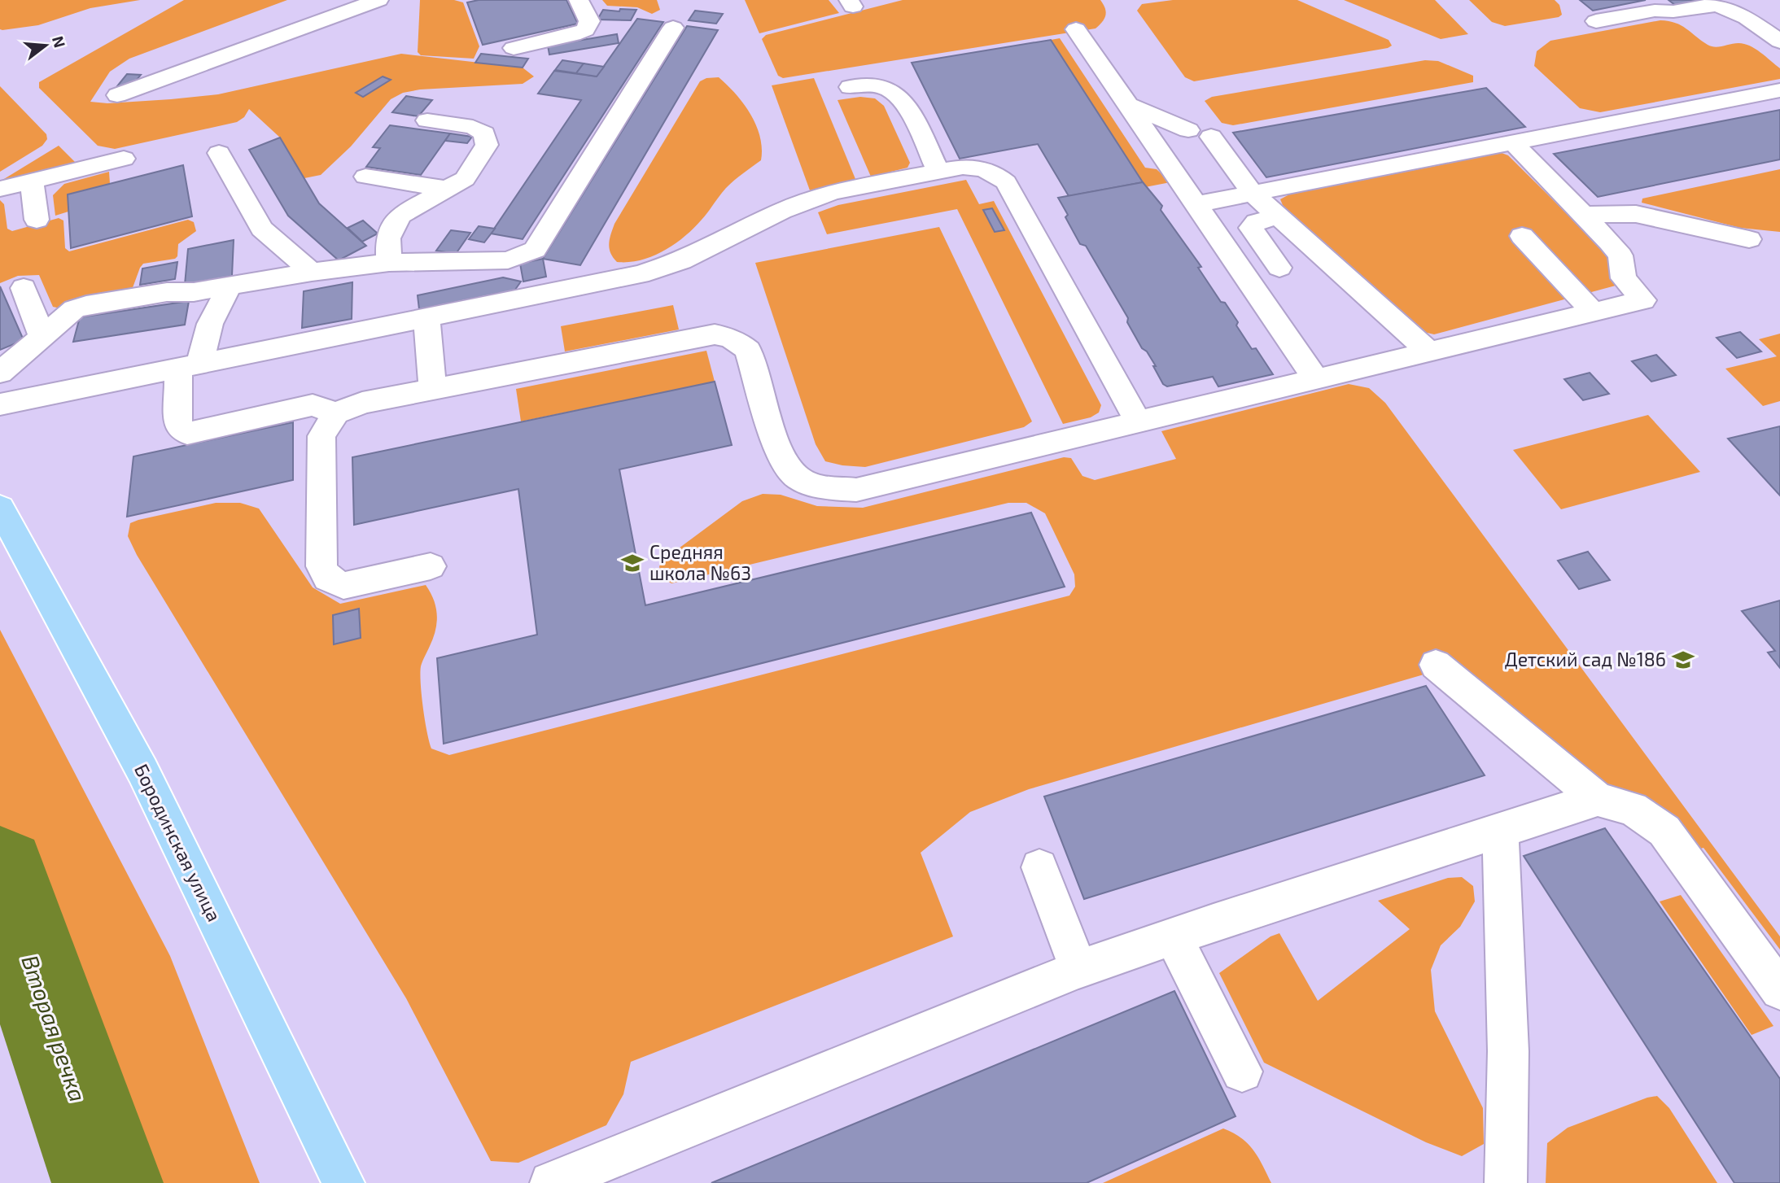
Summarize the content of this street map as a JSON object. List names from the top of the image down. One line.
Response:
{"streets":{"main road":["Бородинская улица"]},"water":["Вторая речка"],"places":{"school or university":["Средняя школа №63","Детский сад №186"]},"north":"right"}
